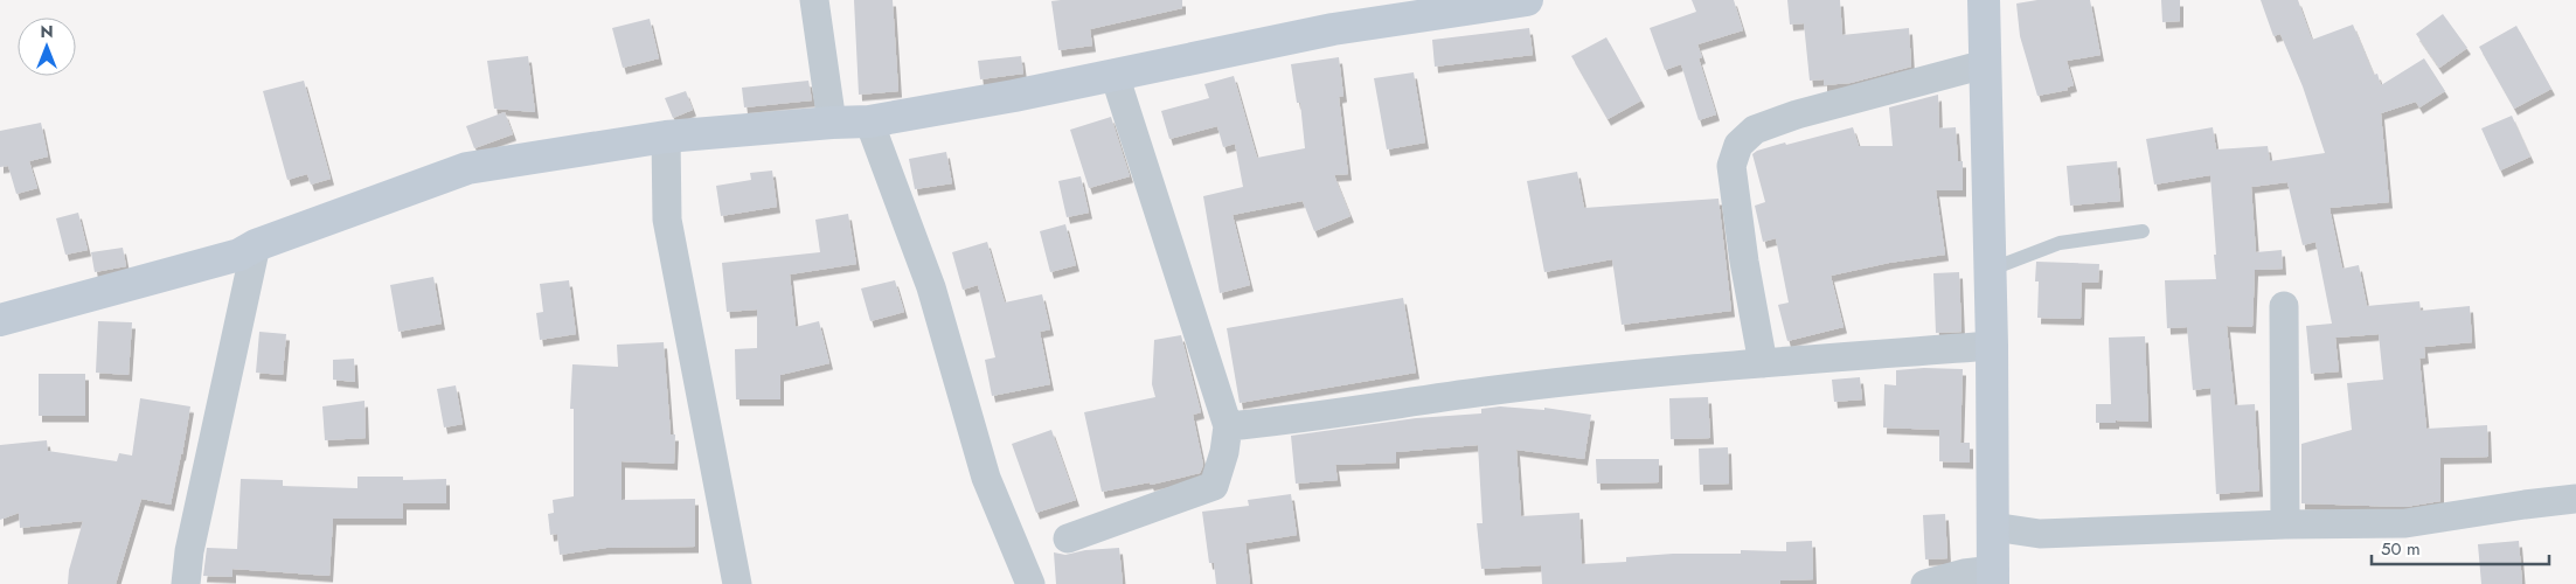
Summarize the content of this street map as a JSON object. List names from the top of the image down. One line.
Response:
{"scale_bar":"50 m","north":"top"}
